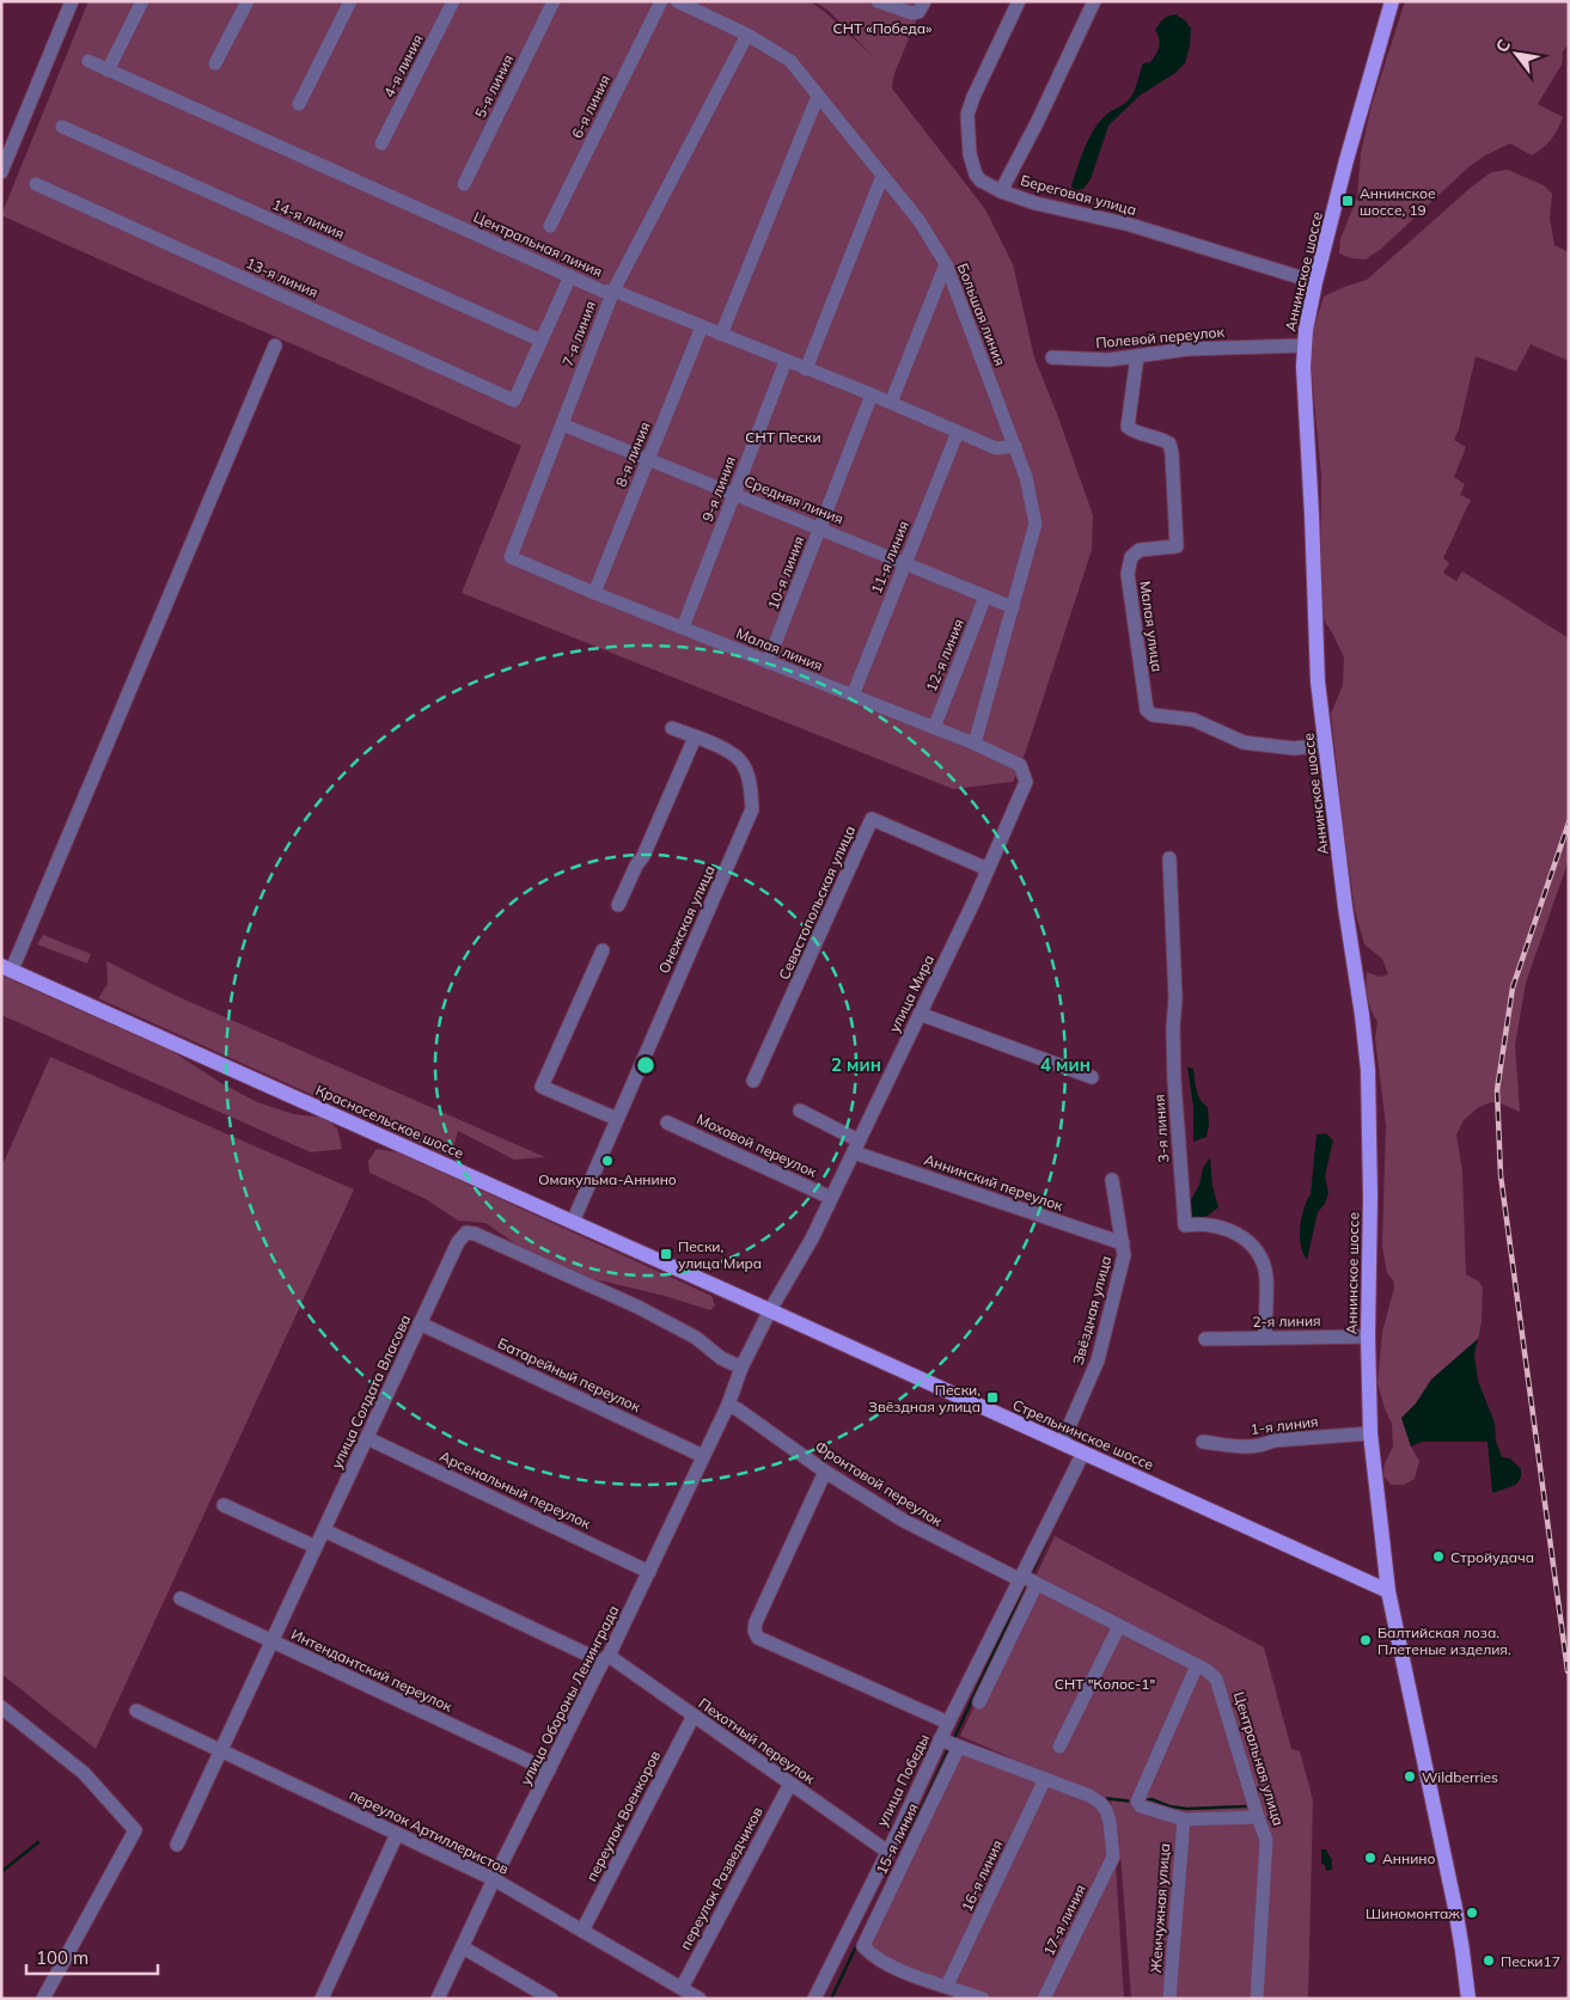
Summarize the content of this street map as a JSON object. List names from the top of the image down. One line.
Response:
{"streets":{"main road":["Аннинское шоссе","Красносельское шоссе","Стрельнинское шоссе"],"street":["4-я линия","5-я линия","6-я линия","Береговая улица","14-я линия","Центральная линия","13-я линия","Большая линия","7-я линия","Полевой переулок","8-я линия","9-я линия","Средняя линия","11-я линия","10-я линия","Малая улица","Малая линия","12-я линия","Севастопольская улица","Онежская улица","улица Мира","3-я линия","Моховой переулок","Аннинский переулок","Звёздная улица","2-я линия","Батарейный переулок","улица Солдата Власова","1-я линия","Фронтовой переулок","Арсенальный переулок","Интендантский переулок","улица Обороны Ленинграда","Пехотный переулок","Центральная улица","улица Победы","переулок Военкоров","переулок Артиллеристов","15-я линия","16-я линия","переулок Разведчиков","Жемчужная улица","17-я линия"]},"crossings":[["Береговая улица","Аннинское шоссе"],["14-я линия","13-я линия"],["Центральная линия","Большая линия"],["Центральная линия","7-я линия"],["Центральная линия","8-я линия"],["Центральная линия","9-я линия"],["Центральная линия","11-я линия"],["Центральная линия","10-я линия"],["Аннинское шоссе","Полевой переулок"],["Аннинское шоссе","Малая улица"],["Аннинское шоссе","2-я линия"],["Аннинское шоссе","1-я линия"],["Аннинское шоссе","Стрельнинское шоссе"],["Большая линия","7-я линия"],["Большая линия","Средняя линия"],["Большая линия","Малая линия"],["7-я линия","Средняя линия"],["7-я линия","Малая линия"],["Полевой переулок","Малая улица"],["8-я линия","Средняя линия"],["8-я линия","Малая линия"],["9-я линия","Средняя линия"],["9-я линия","Малая линия"],["Средняя линия","11-я линия"],["Средняя линия","10-я линия"],["Средняя линия","12-я линия"],["11-я линия","Малая линия"],["10-я линия","Малая линия"],["Малая линия","12-я линия"],["Малая линия","улица Мира"],["Севастопольская улица","улица Мира"],["Онежская улица","Красносельское шоссе"],["улица Мира","Красносельское шоссе"],["улица Мира","Моховой переулок"],["улица Мира","Аннинский переулок"],["улица Мира","улица Солдата Власова"],["улица Мира","Стрельнинское шоссе"],["улица Мира","улица Обороны Ленинграда"],["Красносельское шоссе","Стрельнинское шоссе"],["3-я линия","2-я линия"],["Аннинский переулок","Звёздная улица"],["Звёздная улица","Стрельнинское шоссе"],["Батарейный переулок","улица Солдата Власова"],["Батарейный переулок","улица Обороны Ленинграда"],["улица Солдата Власова","Арсенальный переулок"],["улица Солдата Власова","Интендантский переулок"],["улица Солдата Власова","улица Обороны Ленинграда"],["улица Солдата Власова","Пехотный переулок"],["улица Солдата Власова","переулок Артиллеристов"],["Стрельнинское шоссе","улица Победы"],["Фронтовой переулок","улица Обороны Ленинграда"],["Фронтовой переулок","Центральная улица"],["Фронтовой переулок","улица Победы"],["Арсенальный переулок","улица Обороны Ленинграда"],["Интендантский переулок","улица Обороны Ленинграда"],["улица Обороны Ленинграда","Пехотный переулок"],["улица Обороны Ленинграда","переулок Артиллеристов"],["Пехотный переулок","улица Победы"],["Пехотный переулок","переулок Военкоров"],["Пехотный переулок","переулок Разведчиков"],["Центральная улица","улица Победы"],["переулок Военкоров","переулок Артиллеристов"],["переулок Артиллеристов","переулок Разведчиков"],["15-я линия","16-я линия"],["16-я линия","17-я линия"]],"parks":["СНТ «Победа»","СНТ Пески","СНТ \"Колос-1\""],"places":{"transit":["Аннинское шоссе, 19","Пески, улица Мира","Пески, Звёздная улица"],"other":["Омакульма-Аннино","Стройудача","Балтийская лоза. Плетеные изделия.","Wildberries","Аннино","Шиномонтаж","Пески17"]},"scale_bar":"100 m","north":"top left","rings":["2 мин","4 мин"]}
